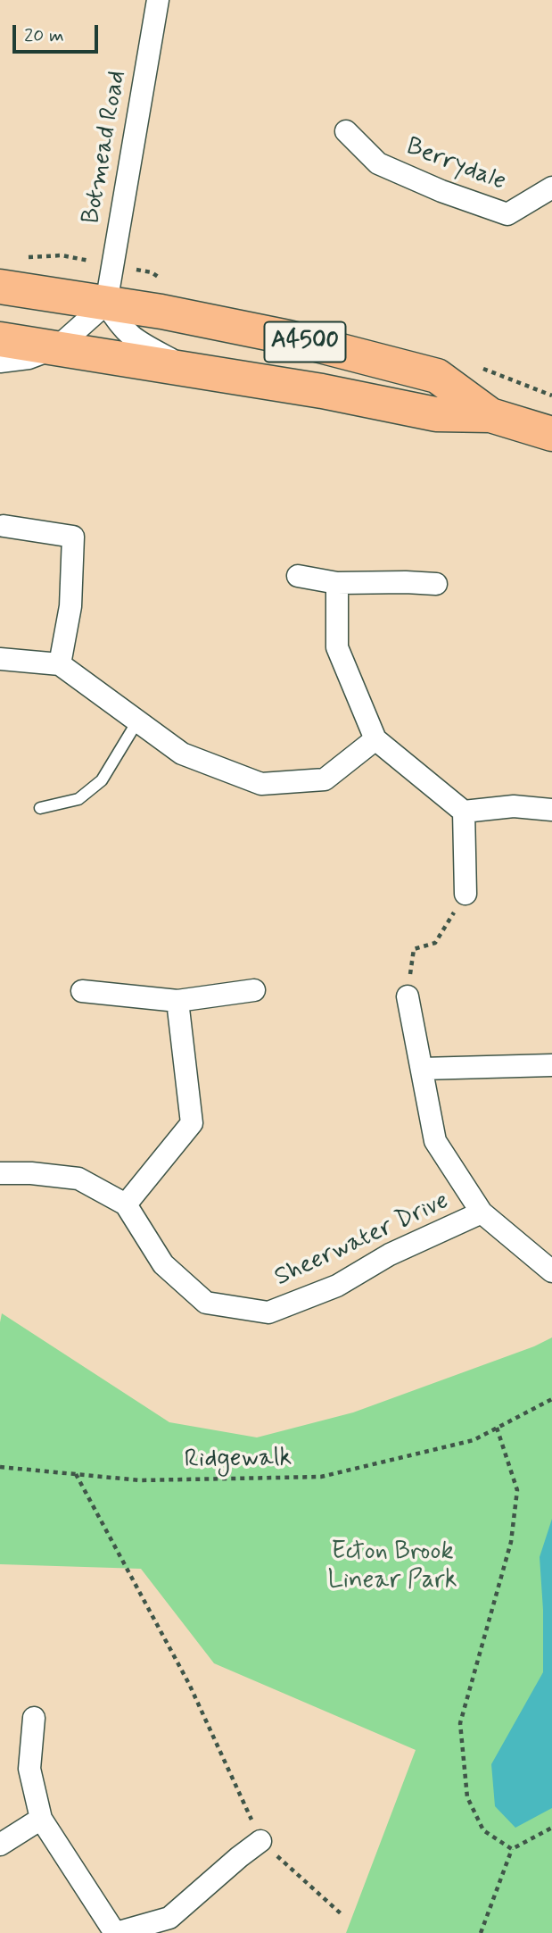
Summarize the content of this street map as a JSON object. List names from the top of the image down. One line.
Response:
{"streets":{"main road":["A4500"],"street":["Botmead Road","Berrydale","Sheerwater Drive"],"path":["Ridgewalk"]},"crossings":[["Botmead Road","A4500"]],"parks":["Ecton Brook Linear Park"],"scale_bar":"20 m"}
